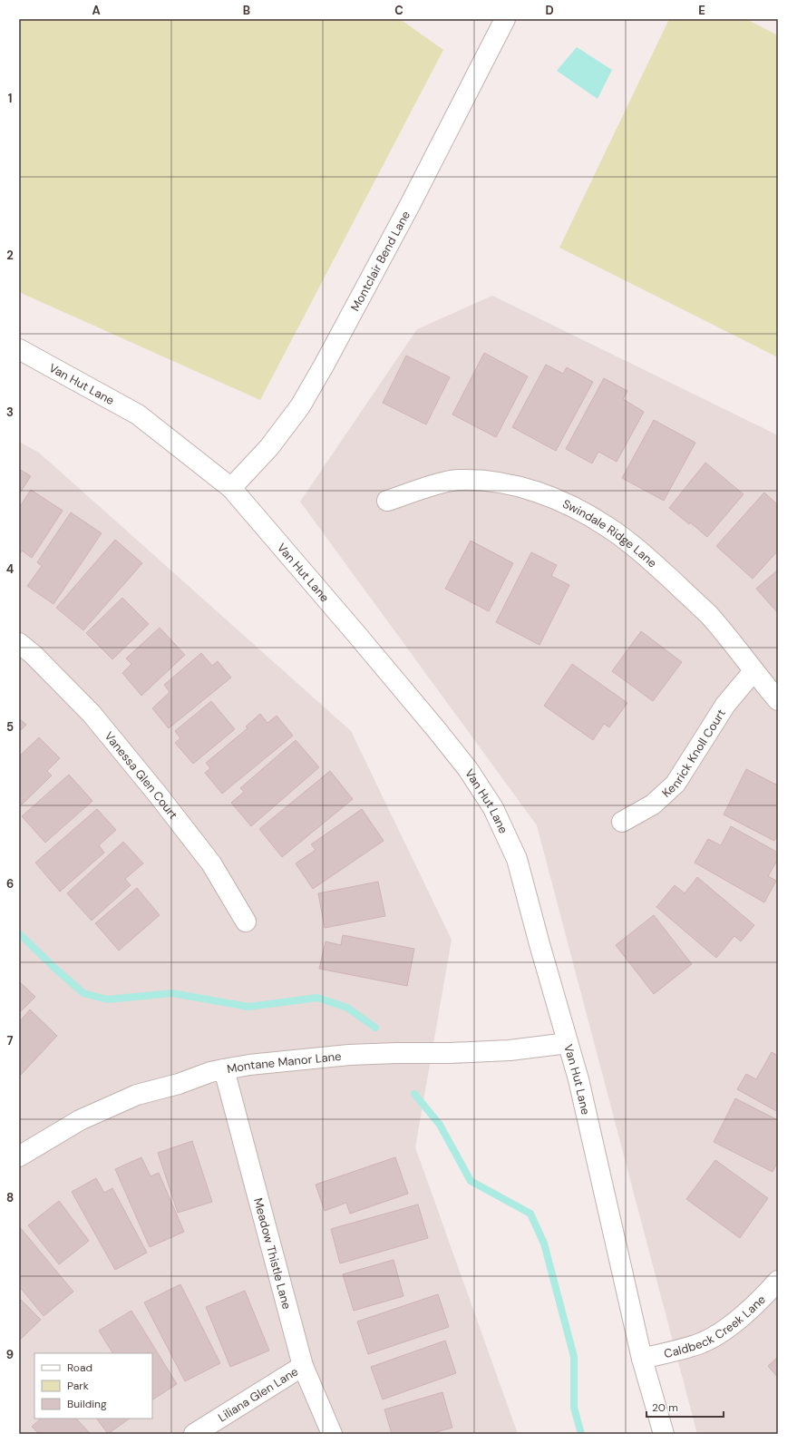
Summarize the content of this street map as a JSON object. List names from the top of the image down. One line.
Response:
{"streets":{"street":["Montclair Bend Lane","Van Hut Lane","Swindale Ridge Lane","Kenrick Knoll Court","Vanessa Glen Court","Montane Manor Lane","Meadow Thistle Lane","Caldbeck Creek Lane","Liliana Glen Lane"]},"crossings":[["Montclair Bend Lane","Van Hut Lane"],["Van Hut Lane","Montane Manor Lane"],["Van Hut Lane","Caldbeck Creek Lane"],["Swindale Ridge Lane","Kenrick Knoll Court"],["Montane Manor Lane","Meadow Thistle Lane"],["Meadow Thistle Lane","Liliana Glen Lane"]],"legend":["Road","Park","Building"],"scale_bar":"20 m","grid":{"columns":["A","B","C","D","E"],"rows":["1","2","3","4","5","6","7","8","9"]}}
